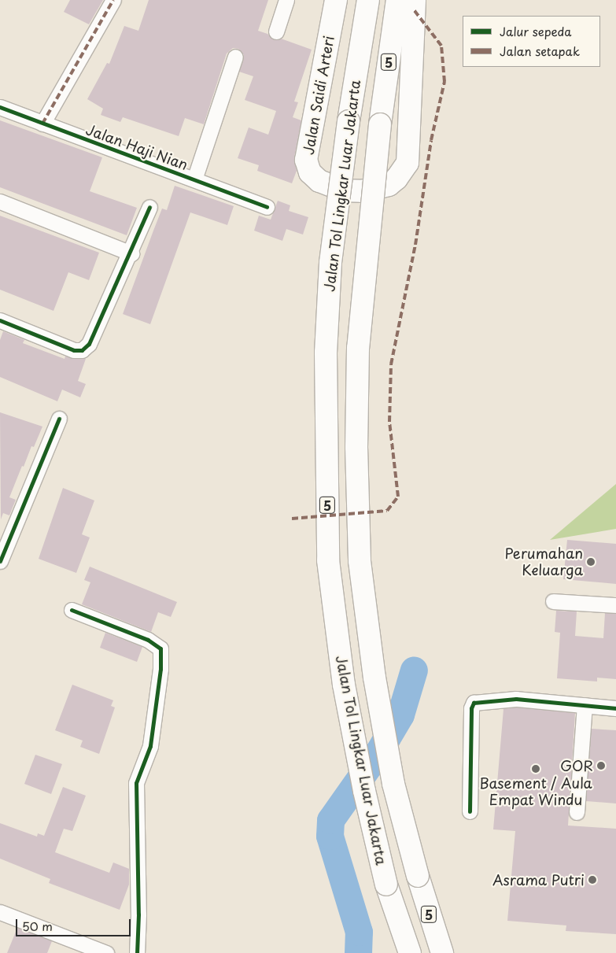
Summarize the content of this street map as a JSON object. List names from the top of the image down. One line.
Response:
{"streets":{"main road":["5","Jalan Saidi Arteri","Jalan Tol Lingkar Luar Jakarta"],"street":["Jalan Haji Nian"]},"places":["Perumahan Keluarga","GOR","Basement / Aula Empat Windu","Asrama Putri"],"legend":["Jalur sepeda","Jalan setapak"],"scale_bar":"50 m"}
